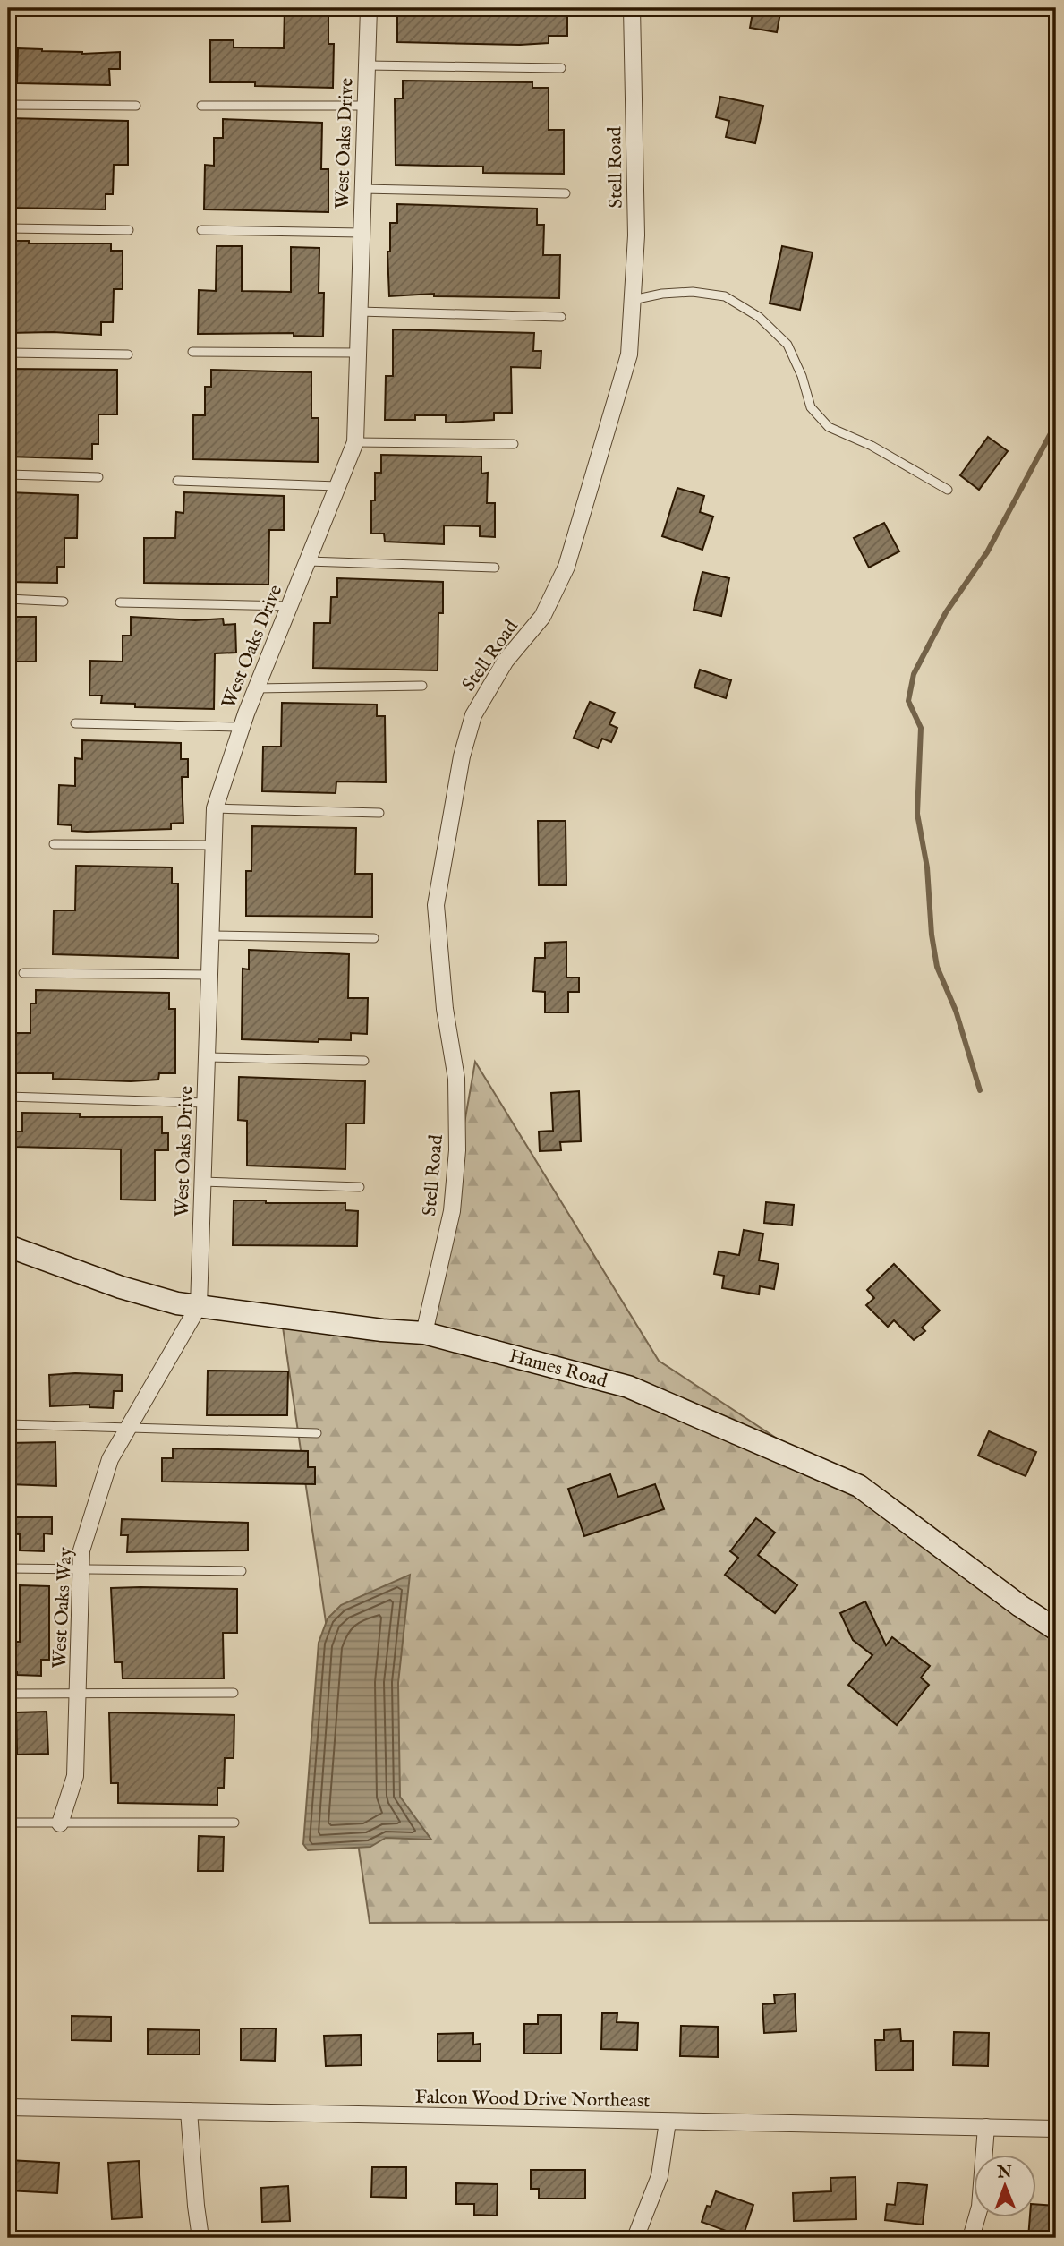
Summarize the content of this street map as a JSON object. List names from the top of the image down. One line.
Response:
{"streets":{"street":["West Oaks Drive","Stell Road","Hames Road","West Oaks Way","Falcon Wood Drive Northeast"]},"crossings":[["West Oaks Drive","Hames Road"],["West Oaks Drive","West Oaks Way"],["Stell Road","Hames Road"],["Hames Road","West Oaks Way"]],"north":"top"}
